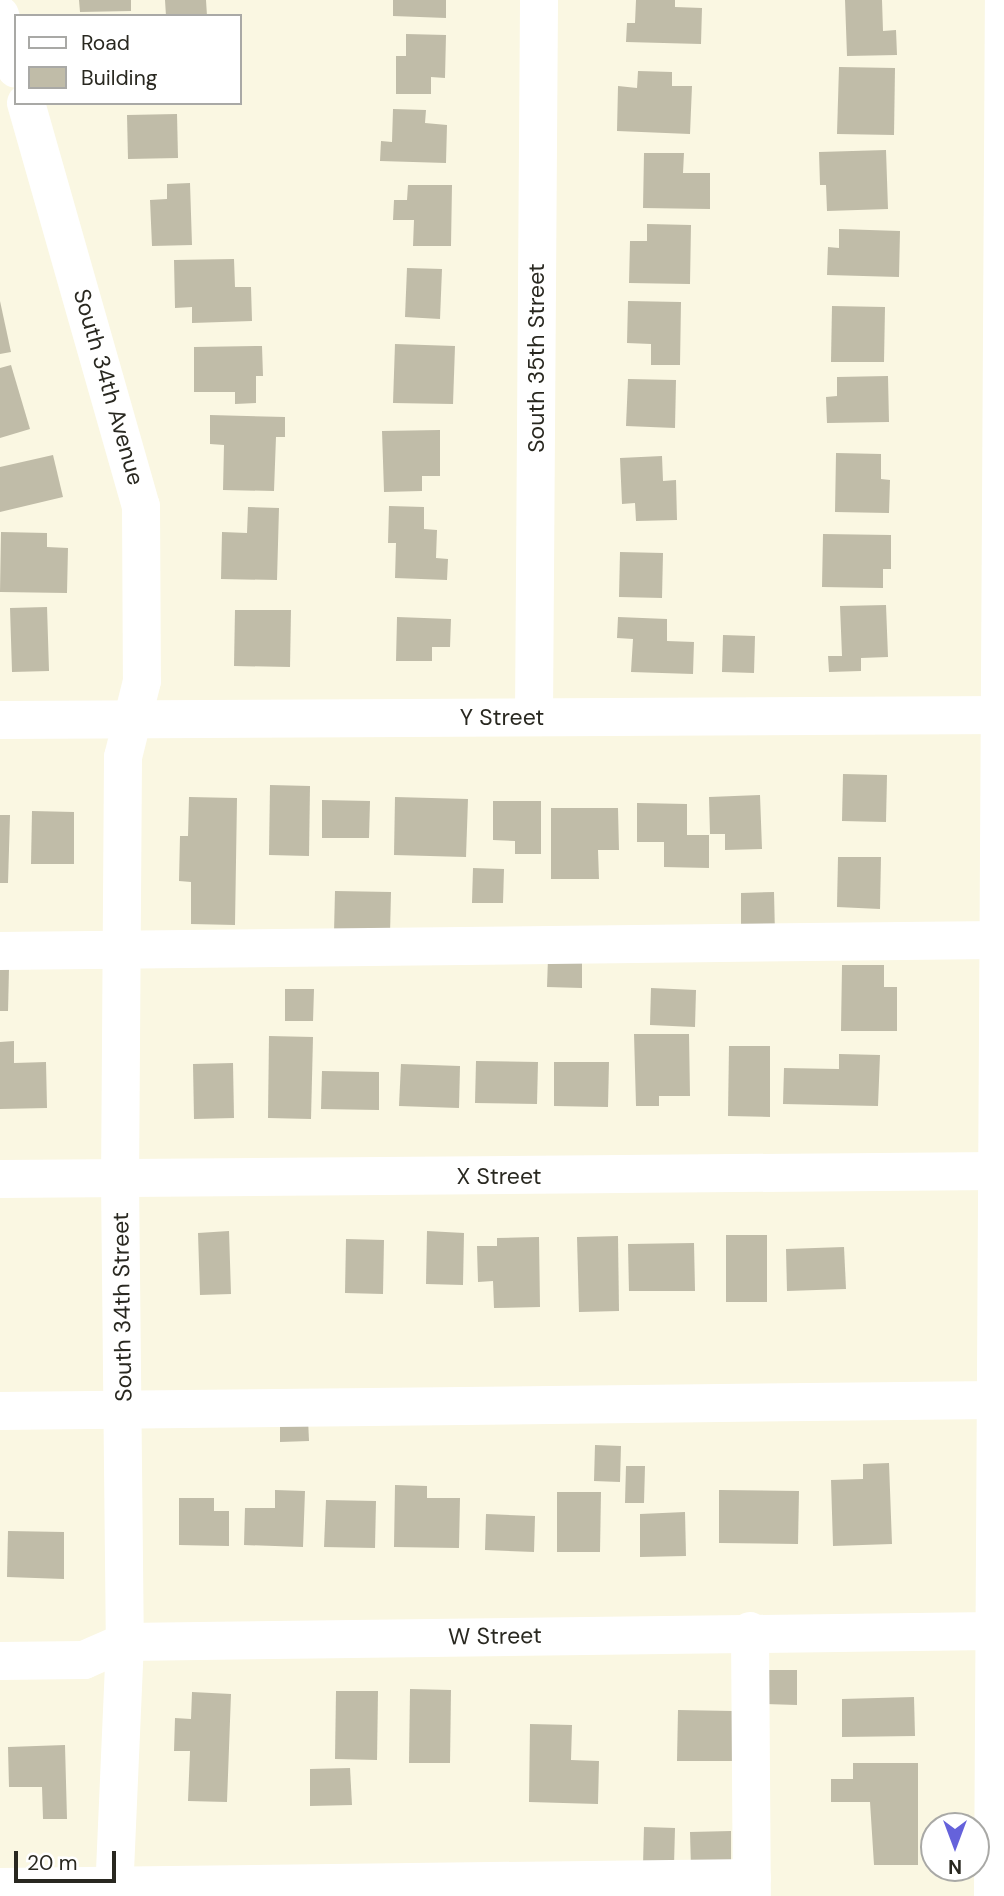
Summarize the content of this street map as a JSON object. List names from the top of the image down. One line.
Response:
{"streets":{"street":["South 35th Street","South 34th Avenue","Y Street","X Street","South 34th Street","W Street"]},"crossings":[["South 35th Street","Y Street"],["South 34th Avenue","Y Street"],["South 34th Avenue","South 34th Street"],["Y Street","South 34th Street"],["X Street","South 34th Street"],["South 34th Street","W Street"]],"legend":["Road","Building"],"scale_bar":"20 m","north":"bottom"}
